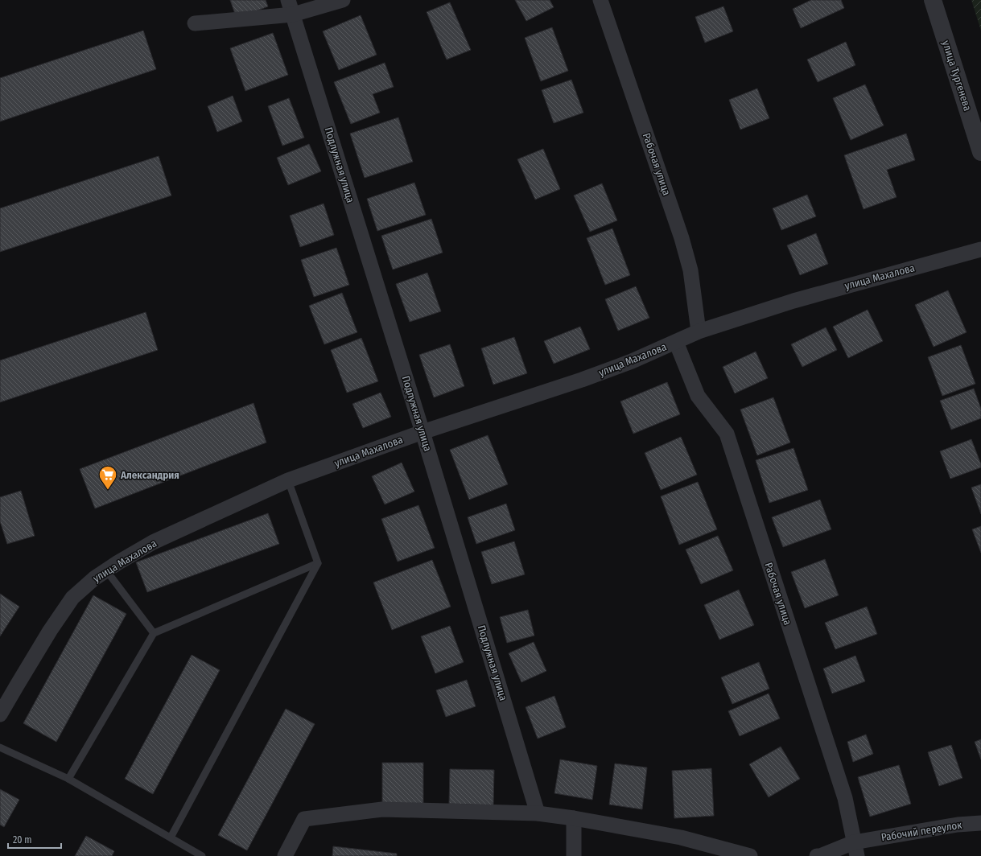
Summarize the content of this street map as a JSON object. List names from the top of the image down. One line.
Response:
{"streets":{"street":["улица Тургенева","Рабочая улица","Подлужная улица","улица Махалова","Рабочий переулок"]},"crossings":[["Рабочая улица","улица Махалова"],["Рабочая улица","Рабочий переулок"],["Подлужная улица","улица Махалова"]],"places":{"supermarket":["Александрия"]},"scale_bar":"20 m"}
